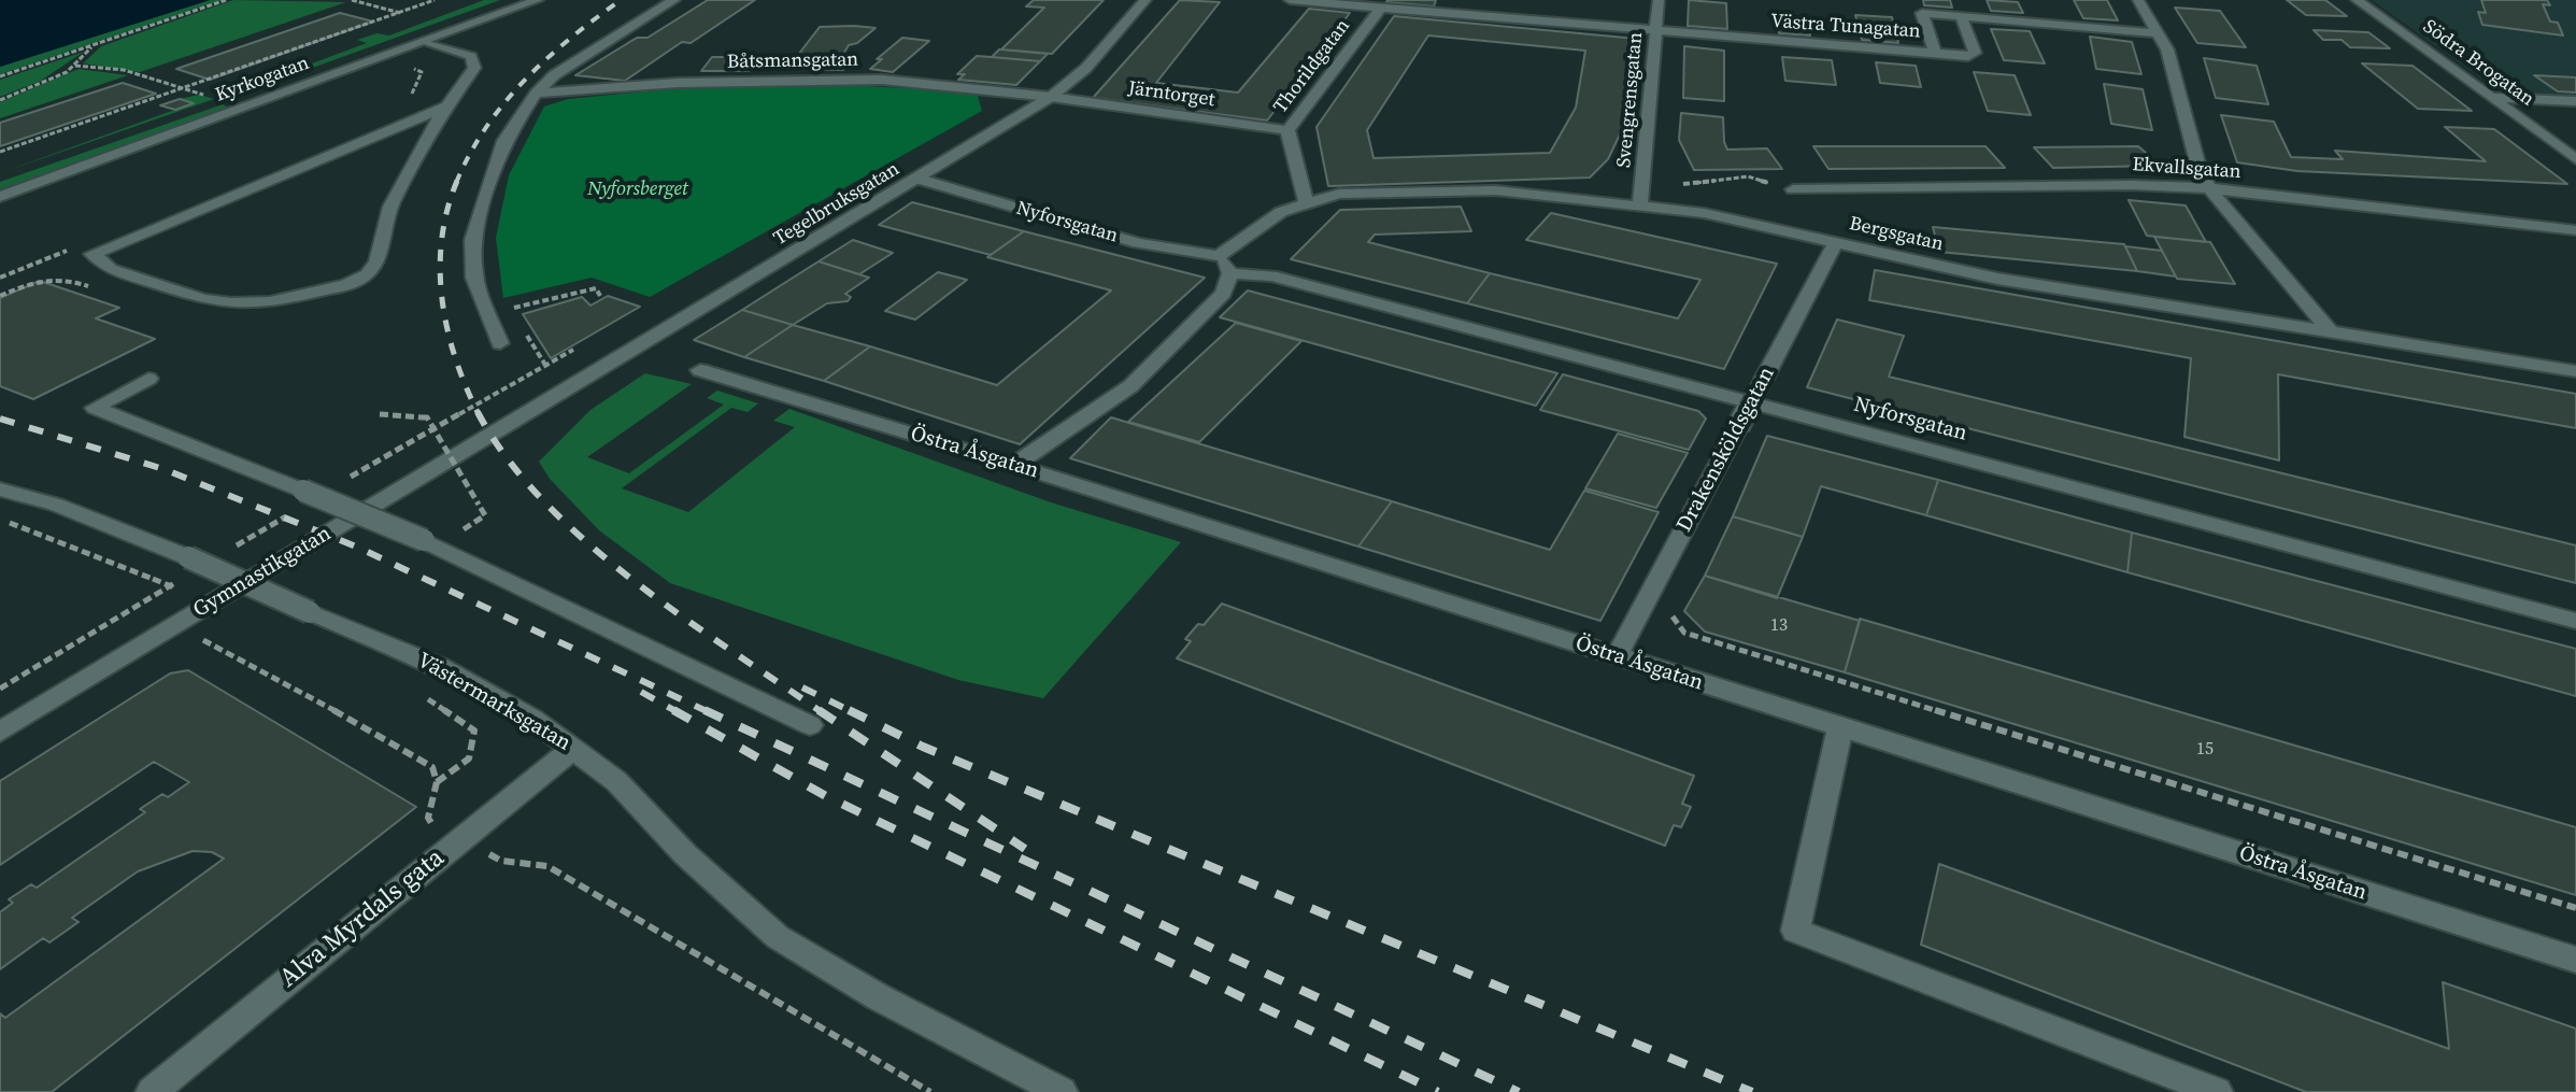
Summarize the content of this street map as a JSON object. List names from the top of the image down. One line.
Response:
{"streets":{"street":["Västra Tunagatan","Båtsmansgatan","Södra Brogatan","Thorildgatan","Kyrkogatan","Järntorget","Svengrensgatan","Ekvallsgatan","Tegelbruksgatan","Nyforsgatan","Bergsgatan","Drakensköldsgatan","Östra Åsgatan","Gymnastikgatan","Västermarksgatan","Alva Myrdals gata"]},"crossings":[["Västra Tunagatan","Thorildgatan"],["Västra Tunagatan","Svengrensgatan"],["Båtsmansgatan","Järntorget"],["Båtsmansgatan","Tegelbruksgatan"],["Thorildgatan","Järntorget"],["Thorildgatan","Bergsgatan"],["Järntorget","Tegelbruksgatan"],["Svengrensgatan","Bergsgatan"],["Tegelbruksgatan","Nyforsgatan"],["Tegelbruksgatan","Gymnastikgatan"],["Nyforsgatan","Bergsgatan"],["Bergsgatan","Drakensköldsgatan"],["Drakensköldsgatan","Östra Åsgatan"],["Västermarksgatan","Alva Myrdals gata"]],"parks":["Nyforsberget"],"house_numbers":["13","15"]}
